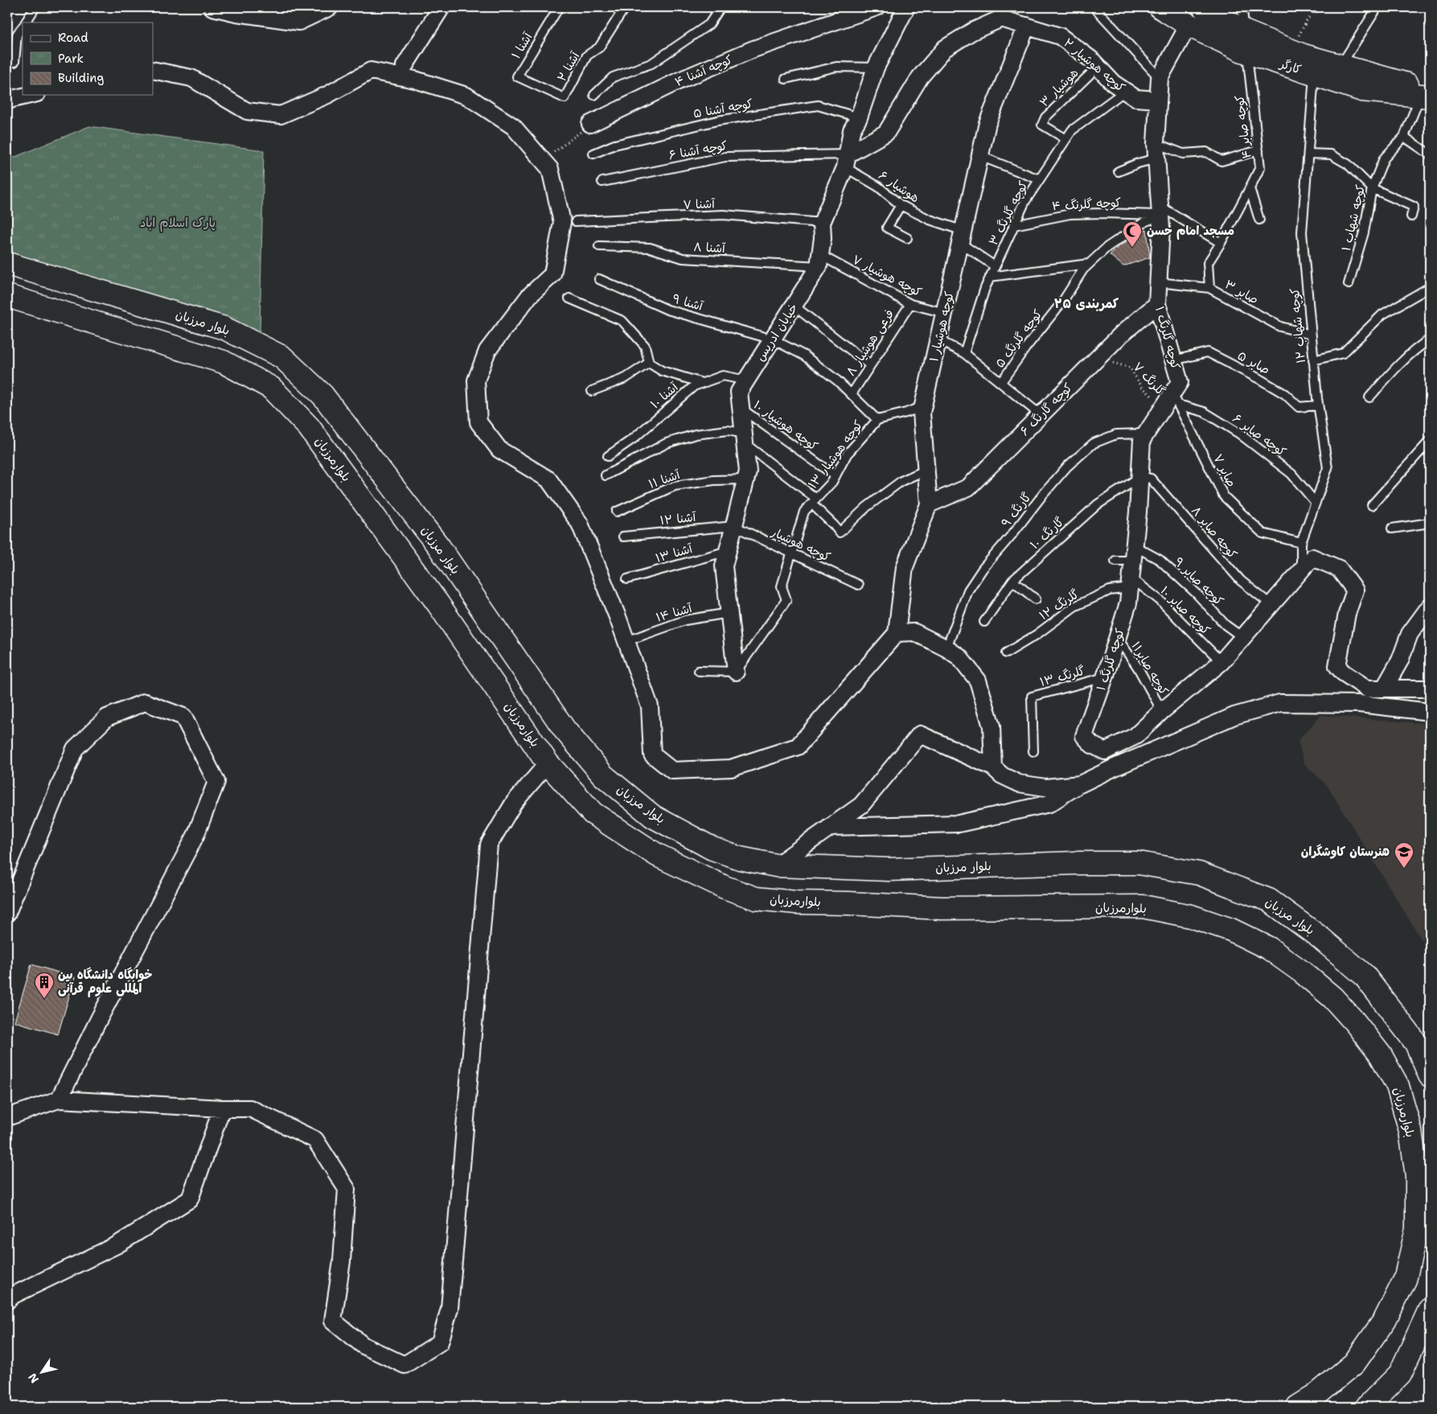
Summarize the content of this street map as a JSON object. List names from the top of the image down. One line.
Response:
{"streets":{"main road":["کارگر","بلوار مرزبان","بلوارمرزبان"],"street":["کوچه هوشیار ۲","کوچه آشنا ۴","کوچه هوشیار ۱","خیابان ادریس","کوچه گلرنگ ۱","کوچه گارنگ ۶"],"lane":["آشنا ۱","آشنا ۲","هوشیار ۳","کوچه آشنا ۵","کوچه صابر ۴","کوچه آشنا ۶","هوشیار ۶","آشنا ۷","کوچه گلرنگ ۴","کوچه گلرنگ ۳","کوچه شهاب ۱","آشنا ۸","کوچه هوشیار ۷","صابر ۳","آشنا ۹","کوچه شهاب ۱۲","کوچه گلرنگ ۵","فرعی هوشیار ۸","صابر ۵","آشنا ۱۰","کوچه هوشیار ۱۰","کوچه صابر ۶","کوچه هوشیار ۱۳","صابر ۷","آشنا ۱۱","گارنگ ۹","آشنا ۱۲","کوچه صابر ۸","گارنگ ۱۰","کوچه هوشیار","آشنا ۱۳","کوچه صابر ۹","گلرنگ ۱۲","کوچه صابر ۱۰","آشنا ۱۴","کوچه صابر۱۱","گلرنگ ۱۳"],"path":["گلرنگ ۷"]},"crossings":[["آشنا ۱","آشنا ۲"],["کوچه هوشیار ۲","هوشیار ۳"],["کوچه هوشیار ۲","کوچه آشنا ۶"],["کوچه هوشیار ۲","هوشیار ۶"],["کوچه هوشیار ۲","کوچه گلرنگ ۳"],["کوچه هوشیار ۲","کوچه هوشیار ۱"],["کوچه هوشیار ۲","خیابان ادریس"],["کوچه هوشیار ۲","کوچه گلرنگ ۱"],["کارگر","کوچه صابر ۴"],["کارگر","کوچه شهاب ۱"],["کارگر","کوچه شهاب ۱۲"],["کارگر","کوچه گلرنگ ۱"],["هوشیار ۳","کوچه گلرنگ ۳"],["کوچه آشنا ۵","خیابان ادریس"],["کوچه صابر ۴","صابر ۳"],["کوچه آشنا ۶","هوشیار ۶"],["کوچه آشنا ۶","خیابان ادریس"],["هوشیار ۶","کوچه گلرنگ ۳"],["هوشیار ۶","کوچه هوشیار ۱"],["هوشیار ۶","خیابان ادریس"],["آشنا ۷","خیابان ادریس"],["کوچه گلرنگ ۴","کوچه گلرنگ ۳"],["کوچه گلرنگ ۴","کوچه گلرنگ ۱"],["کوچه گلرنگ ۴","کوچه گلرنگ ۵"],["آشنا ۸","کوچه هوشیار ۷"],["آشنا ۸","خیابان ادریس"],["کوچه هوشیار ۷","کوچه هوشیار ۱"],["کوچه هوشیار ۷","خیابان ادریس"],["کوچه هوشیار ۷","فرعی هوشیار ۸"],["صابر ۳","کوچه شهاب ۱۲"],["صابر ۳","کوچه گلرنگ ۱"],["آشنا ۹","خیابان ادریس"],["آشنا ۹","فرعی هوشیار ۸"],["آشنا ۹","کوچه هوشیار ۱۳"],["کوچه شهاب ۱۲","صابر ۵"],["کوچه شهاب ۱۲","کوچه صابر ۶"],["کوچه شهاب ۱۲","صابر ۷"],["کوچه هوشیار ۱","کوچه گارنگ ۶"],["کوچه هوشیار ۱","کوچه هوشیار ۱۳"],["خیابان ادریس","آشنا ۱۰"],["خیابان ادریس","کوچه هوشیار ۱۰"],["خیابان ادریس","کوچه هوشیار ۱۳"],["خیابان ادریس","آشنا ۱۱"],["خیابان ادریس","آشنا ۱۲"],["خیابان ادریس","کوچه هوشیار"],["خیابان ادریس","آشنا ۱۳"],["خیابان ادریس","آشنا ۱۴"],["کوچه گلرنگ ۱","کوچه گلرنگ ۵"],["کوچه گلرنگ ۱","صابر ۵"],["کوچه گلرنگ ۱","گلرنگ ۷"],["کوچه گلرنگ ۱","کوچه گارنگ ۶"],["کوچه گلرنگ ۱","کوچه صابر ۶"],["کوچه گلرنگ ۱","صابر ۷"],["کوچه گلرنگ ۱","گارنگ ۹"],["کوچه گلرنگ ۱","کوچه صابر ۸"],["کوچه گلرنگ ۱","گارنگ ۱۰"],["کوچه گلرنگ ۱","کوچه صابر ۹"],["کوچه گلرنگ ۱","گلرنگ ۱۲"],["کوچه گلرنگ ۱","کوچه صابر ۱۰"],["کوچه گلرنگ ۱","کوچه صابر۱۱"],["کوچه گلرنگ ۱","گلرنگ ۱۳"],["گلرنگ ۷","کوچه گارنگ ۶"],["گلرنگ ۷","کوچه صابر ۶"],["گلرنگ ۷","صابر ۷"],["کوچه هوشیار ۱۰","کوچه هوشیار ۱۳"],["کوچه صابر ۶","صابر ۷"],["کوچه هوشیار ۱۳","کوچه هوشیار"],["آشنا ۱۲","کوچه هوشیار"],["کوچه صابر ۸","گارنگ ۱۰"],["گلرنگ ۱۲","کوچه صابر ۱۰"]],"districts":["کمربندی ۲۵"],"parks":["پارک اسلام اباد"],"places":{"mosque":["مسجد امام حسن"],"school or university":["هنرستان کاوشگران"],"building":["خوابگاه دانشگاه بین المللی علوم قرآنی"]},"legend":["Road","Park","Building"],"north":"bottom left"}
